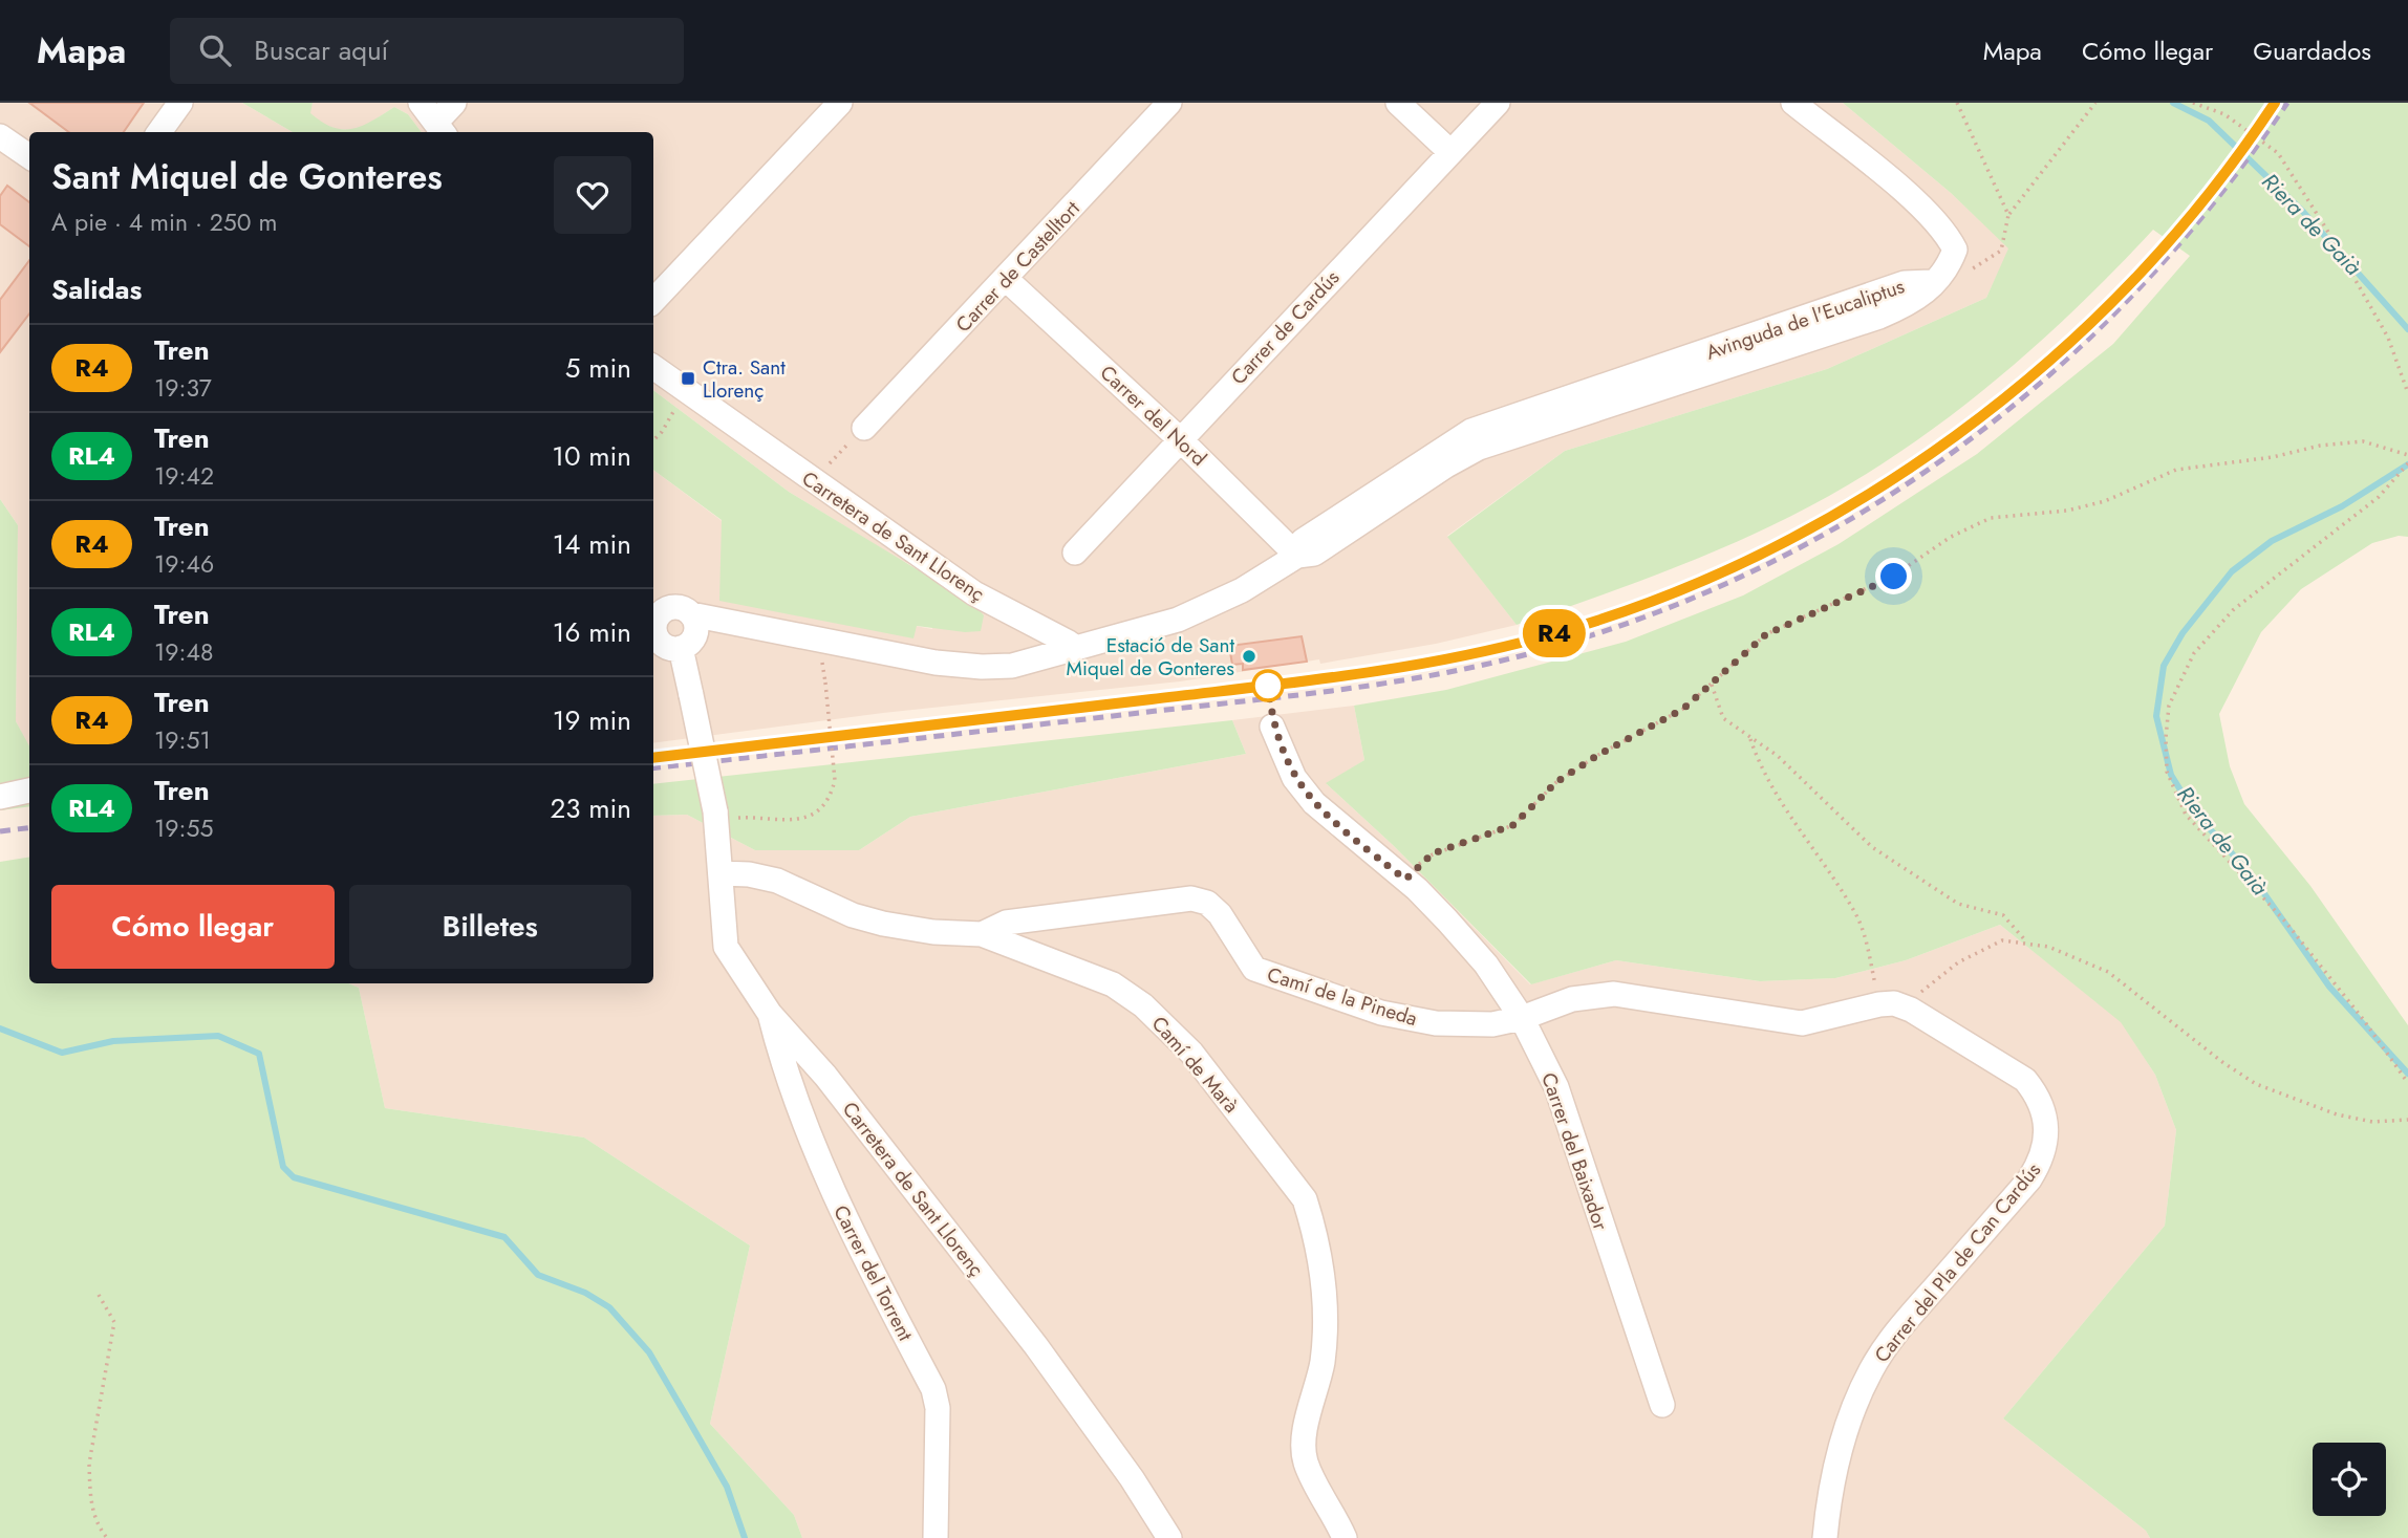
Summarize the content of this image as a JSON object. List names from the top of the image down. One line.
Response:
{"streets":{"street":["Carrer de Castelltort","Avinguda de l'Eucaliptus","Carrer de Cardús","Carrer del Nord","Carretera de Sant Llorenç","Camí de la Pineda","Camí de Marà","Carrer del Baixador","Carrer del Pla de Can Cardús","Carrer del Torrent"]},"crossings":[["Carrer de Castelltort","Carrer del Nord"],["Avinguda de l'Eucaliptus","Carrer del Nord"],["Avinguda de l'Eucaliptus","Carretera de Sant Llorenç"],["Carrer de Cardús","Carrer del Nord"],["Carretera de Sant Llorenç","Camí de Marà"],["Carretera de Sant Llorenç","Carrer del Torrent"],["Camí de la Pineda","Camí de Marà"],["Camí de la Pineda","Carrer del Baixador"],["Camí de la Pineda","Carrer del Pla de Can Cardús"],["Carrer del Baixador","Carrer del Pla de Can Cardús"]],"water":["Riera de Gaià"],"places":{"transit":["Ctra. Sant Llorenç"],"other":["Estació de Sant Miquel de Gonteres"]},"page":{"header":"Mapa","search":"Buscar aquí","nav":["Mapa","Cómo llegar","Guardados"],"on_map":"R4","heading":[["Sant Miquel de Gonteres","A pie · 4 min · 250 m"],"Salidas"],"list":[{"mark":"R4","name":"Tren","note":"19:37","value":"5 min"},{"mark":"RL4","name":"Tren","note":"19:42","value":"10 min"},{"mark":"R4","name":"Tren","note":"19:46","value":"14 min"},{"mark":"RL4","name":"Tren","note":"19:48","value":"16 min"},{"mark":"R4","name":"Tren","note":"19:51","value":"19 min"},{"mark":"RL4","name":"Tren","note":"19:55","value":"23 min"}],"buttons":["Cómo llegar","Billetes"]}}
